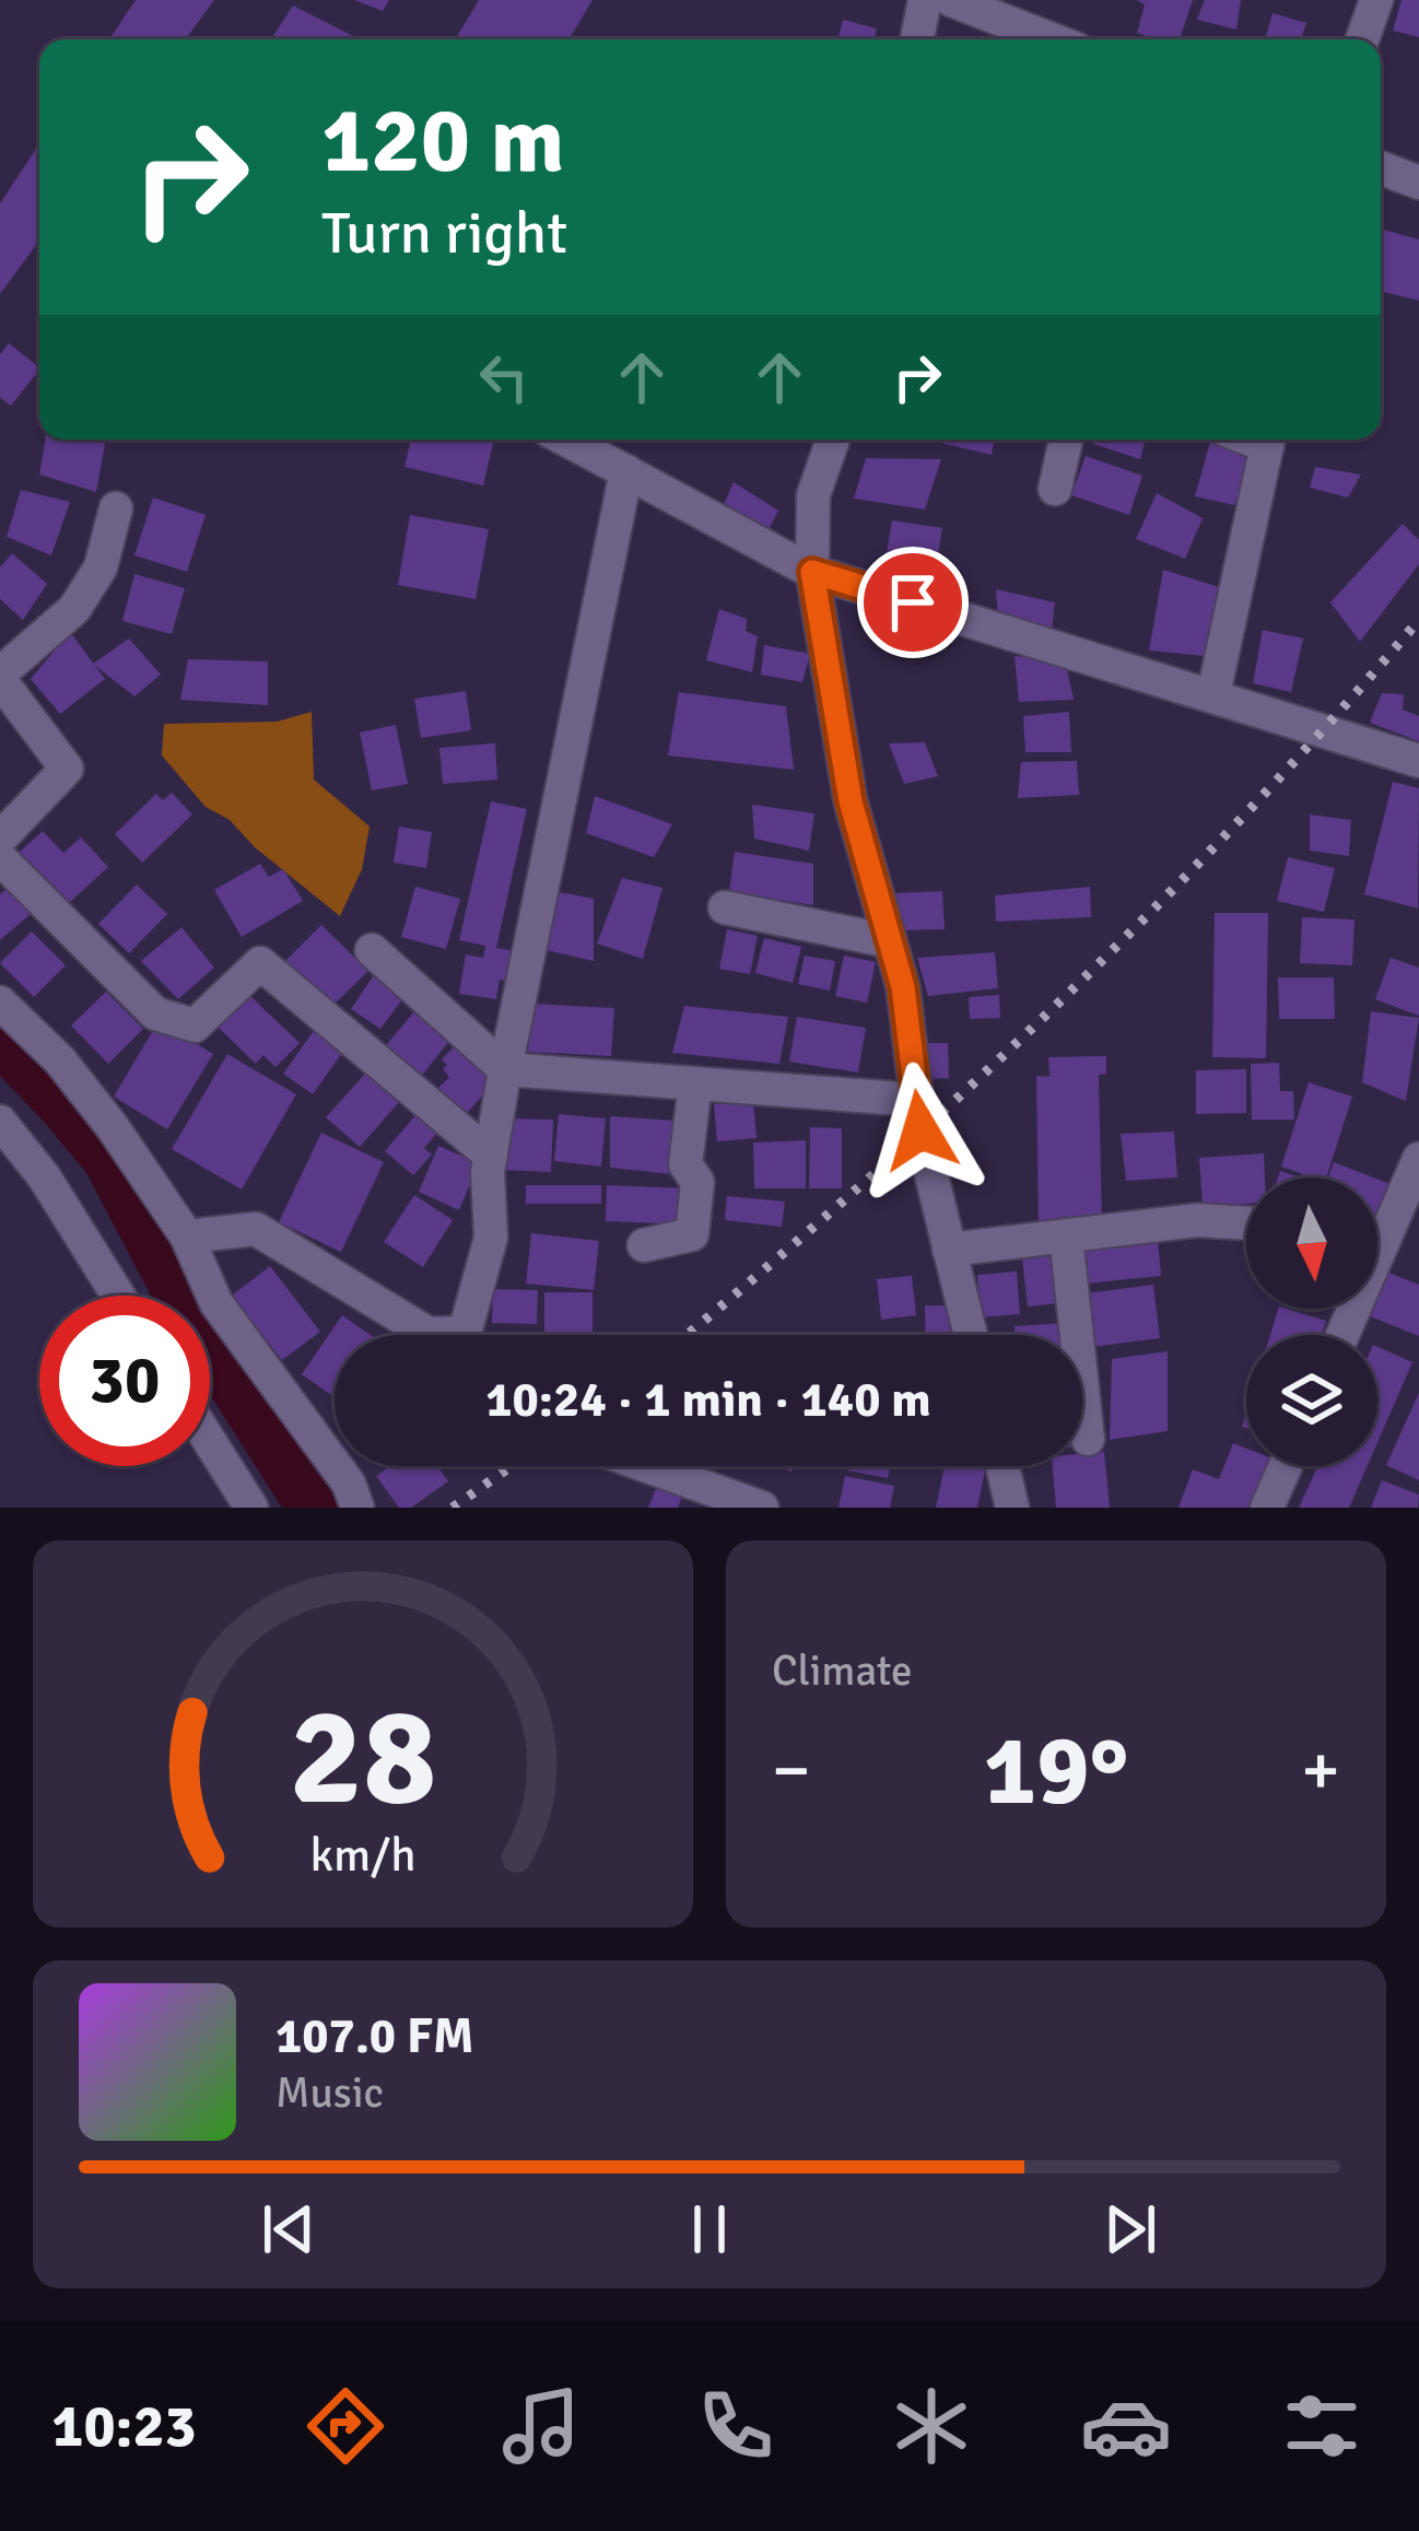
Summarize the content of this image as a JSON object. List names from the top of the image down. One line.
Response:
{"north":"bottom","page":{"turn":["120 m","Turn right"],"limit":"30","trip":"10:24 · 1 min · 140 m","tile":"Climate","heat":["−","19°","+"],"song":["107.0 FM","Music"],"tabs":"10:23","gauge":["28","km/h"]}}
